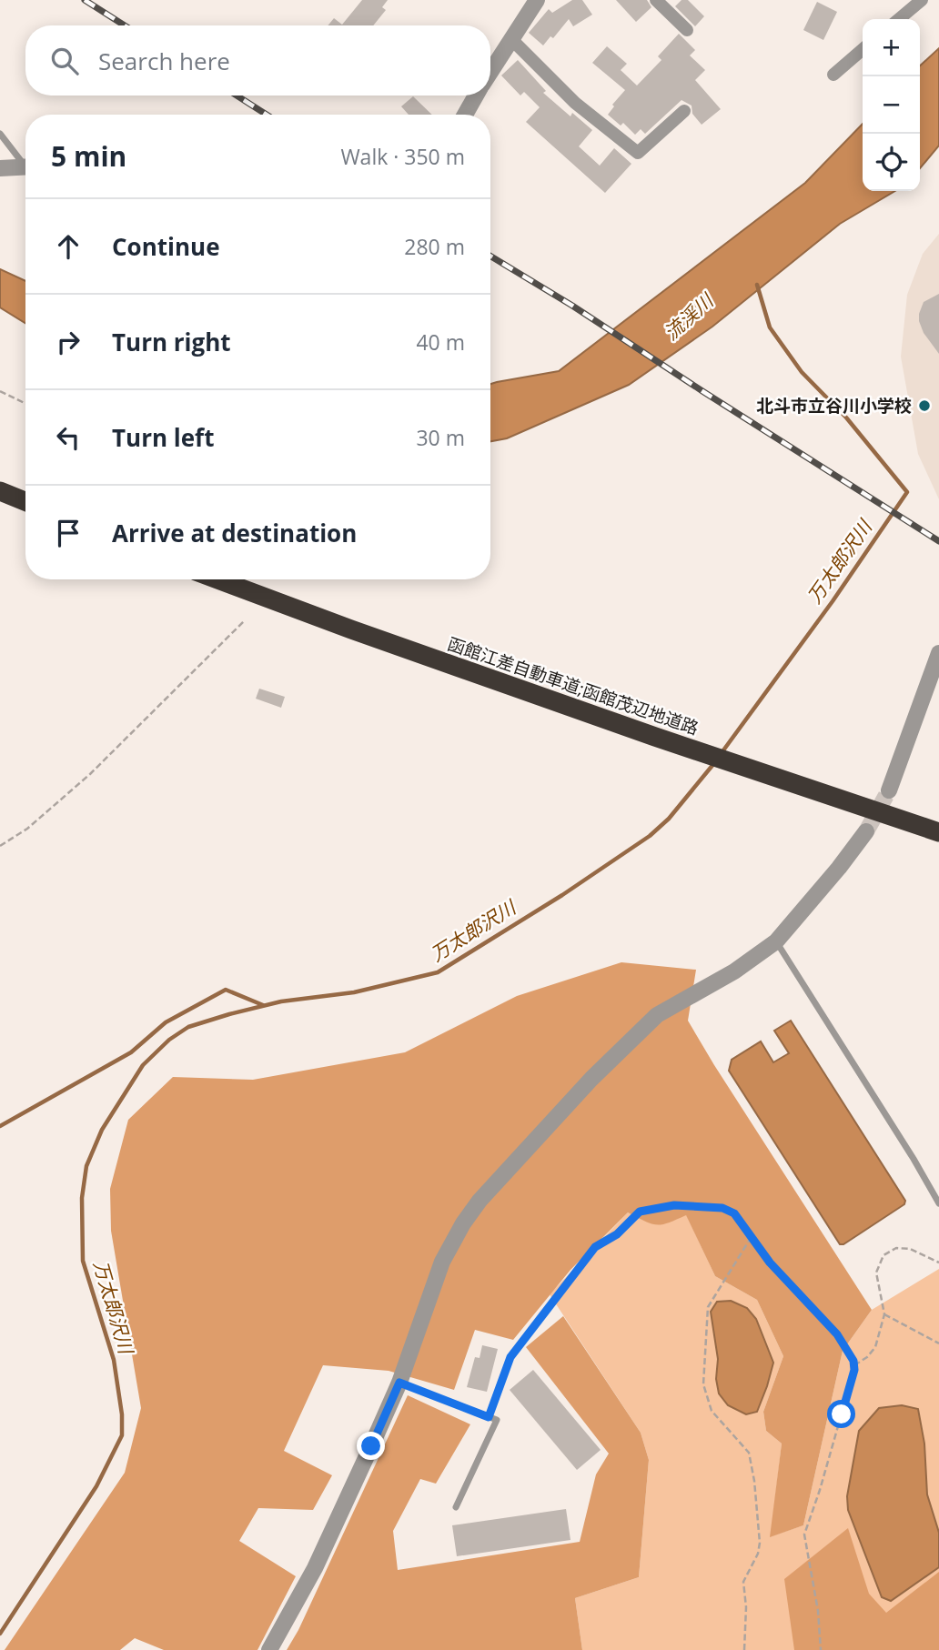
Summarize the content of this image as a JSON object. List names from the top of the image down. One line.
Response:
{"streets":{"highway":["函館江差自動車道;函館茂辺地道路"]},"water":["流渓川","万太郎沢川"],"places":["北斗市立谷川小学校"],"page":{"map_buttons":["+","−"],"search":"Search here","heading":["5 min","Walk · 350 m"],"list":[["Continue","280 m"],["Turn right","40 m"],["Turn left","30 m"],"Arrive at destination"]}}
